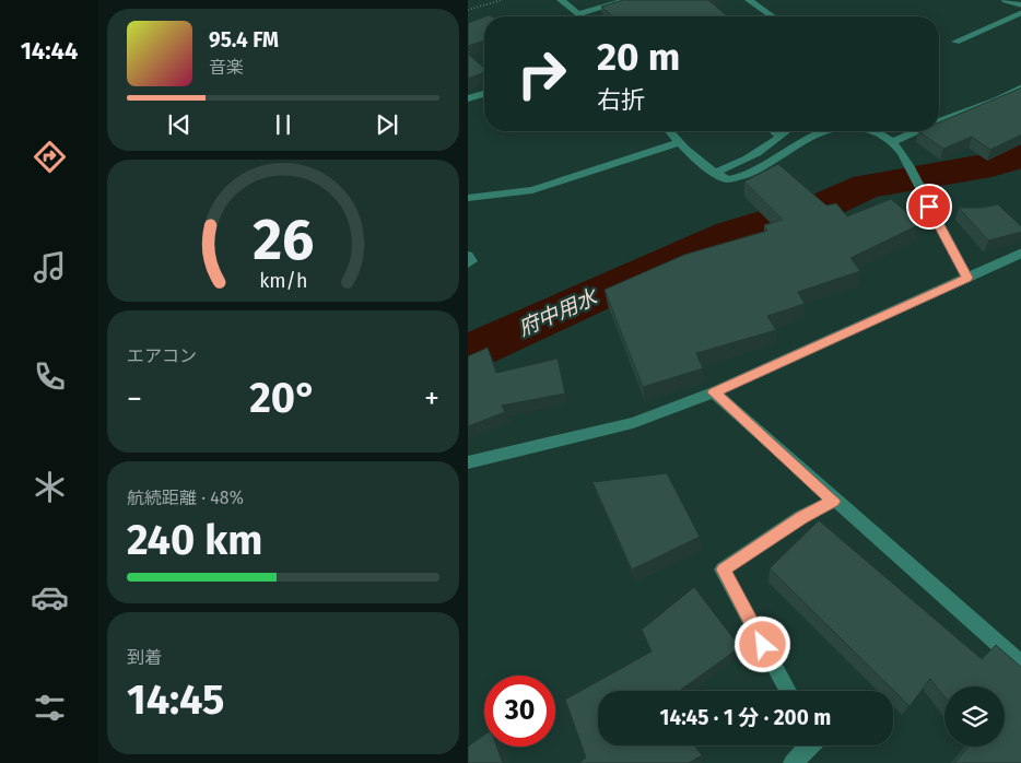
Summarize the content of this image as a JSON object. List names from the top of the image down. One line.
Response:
{"water":["府中用水"],"page":{"tabs":"14:44","turn":["20 m","右折"],"song":["95.4 FM","音楽"],"tile":["エアコン",["航続距離 · 48%","240 km"],["到着","14:45"]],"heat":["−","20°","+"],"limit":"30","trip":"14:45 · 1 分 · 200 m","gauge":["26","km/h"]}}
